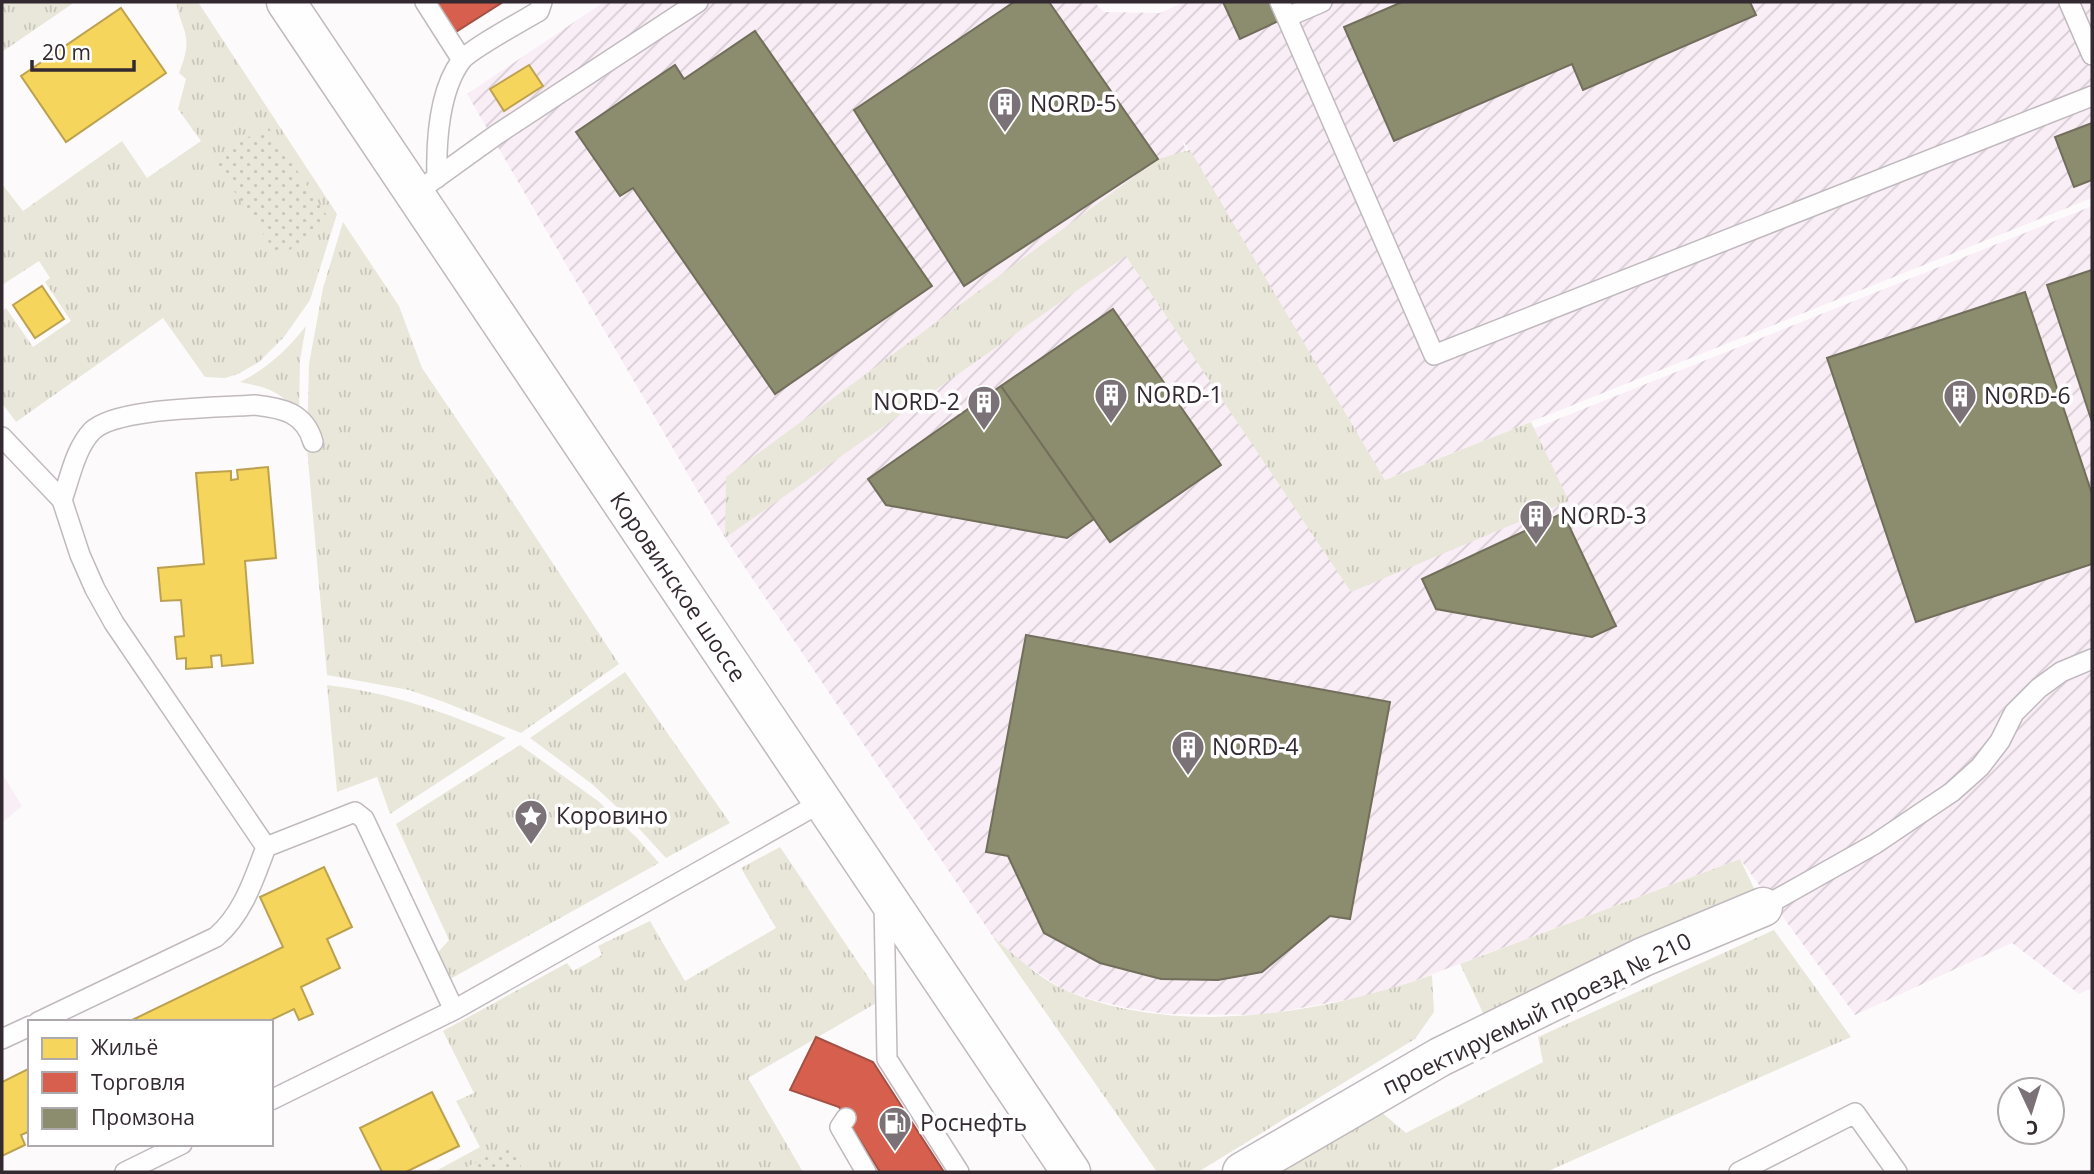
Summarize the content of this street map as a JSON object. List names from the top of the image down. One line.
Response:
{"streets":{"main road":["Коровинское шоссе","проектируемый проезд № 210"]},"places":{"building":["NORD-5","NORD-1","NORD-6","NORD-2","NORD-3","NORD-4"],"place":["Коровино"],"fuel station":["Роснефть"]},"legend":["Жильё","Торговля","Промзона"],"scale_bar":"20 m","north":"bottom"}
